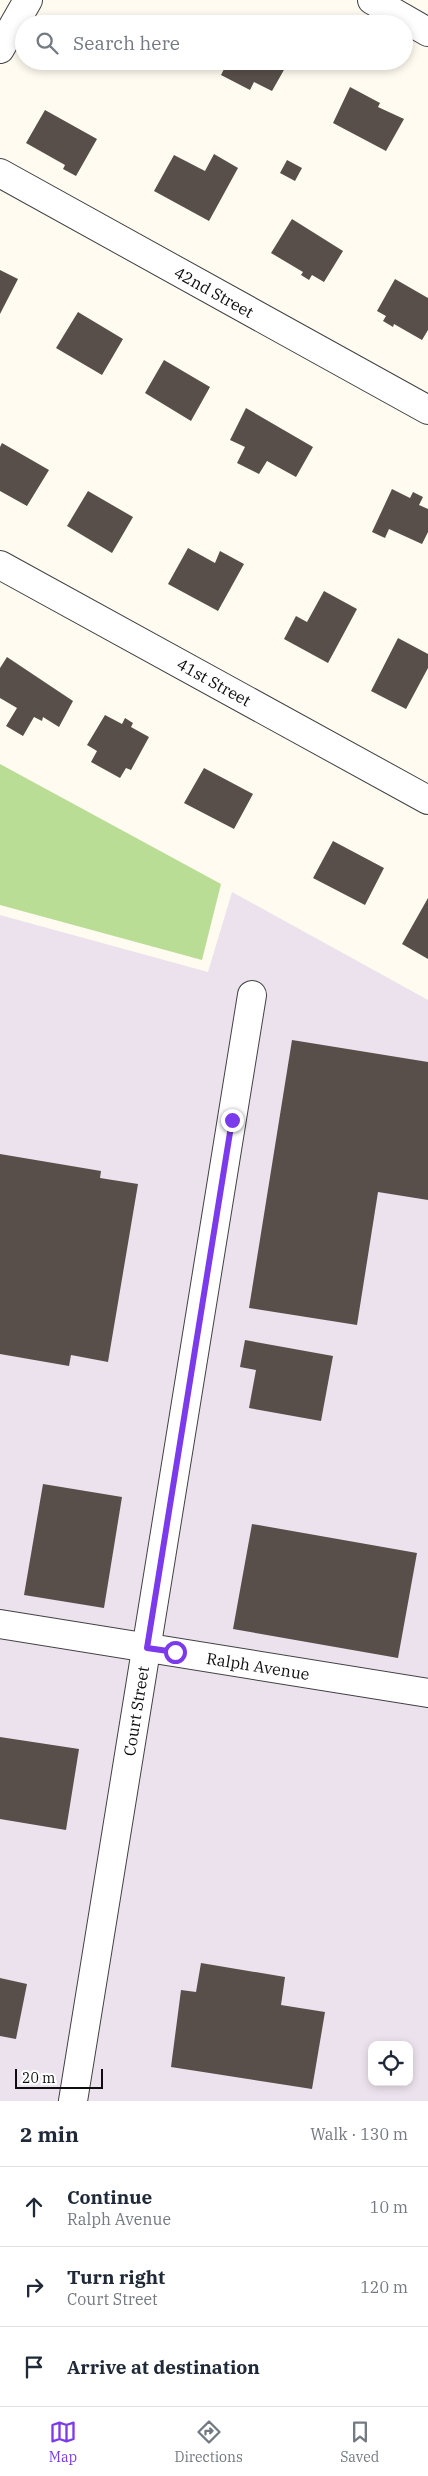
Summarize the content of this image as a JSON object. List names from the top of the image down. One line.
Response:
{"streets":{"street":["42nd Street","41st Street","Ralph Avenue","Court Street"]},"crossings":[["Ralph Avenue","Court Street"]],"scale_bar":"20 m","page":{"search":"Search here","scale":"20 m","heading":["2 min","Walk · 130 m"],"list":[["Continue","Ralph Avenue","10 m"],["Turn right","Court Street","120 m"],"Arrive at destination"],"nav":["Map","Directions","Saved"]}}
